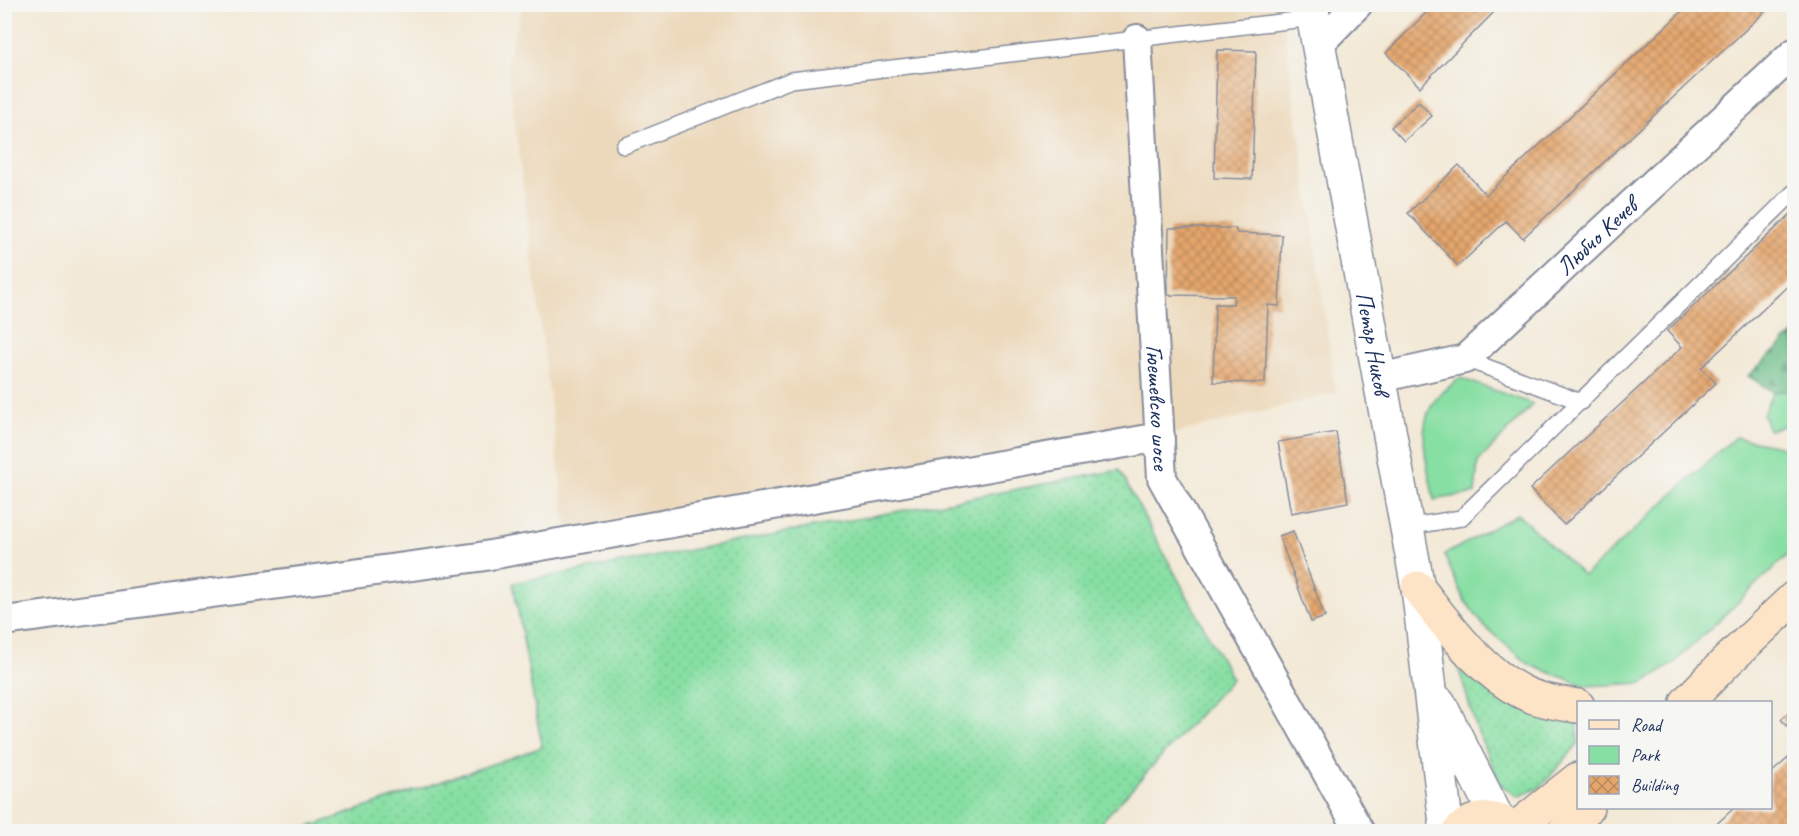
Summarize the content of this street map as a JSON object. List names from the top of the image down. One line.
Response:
{"streets":{"street":["Любчо Кечев","Петър Ников","Гюешевско шосе"]},"legend":["Road","Park","Building"]}
